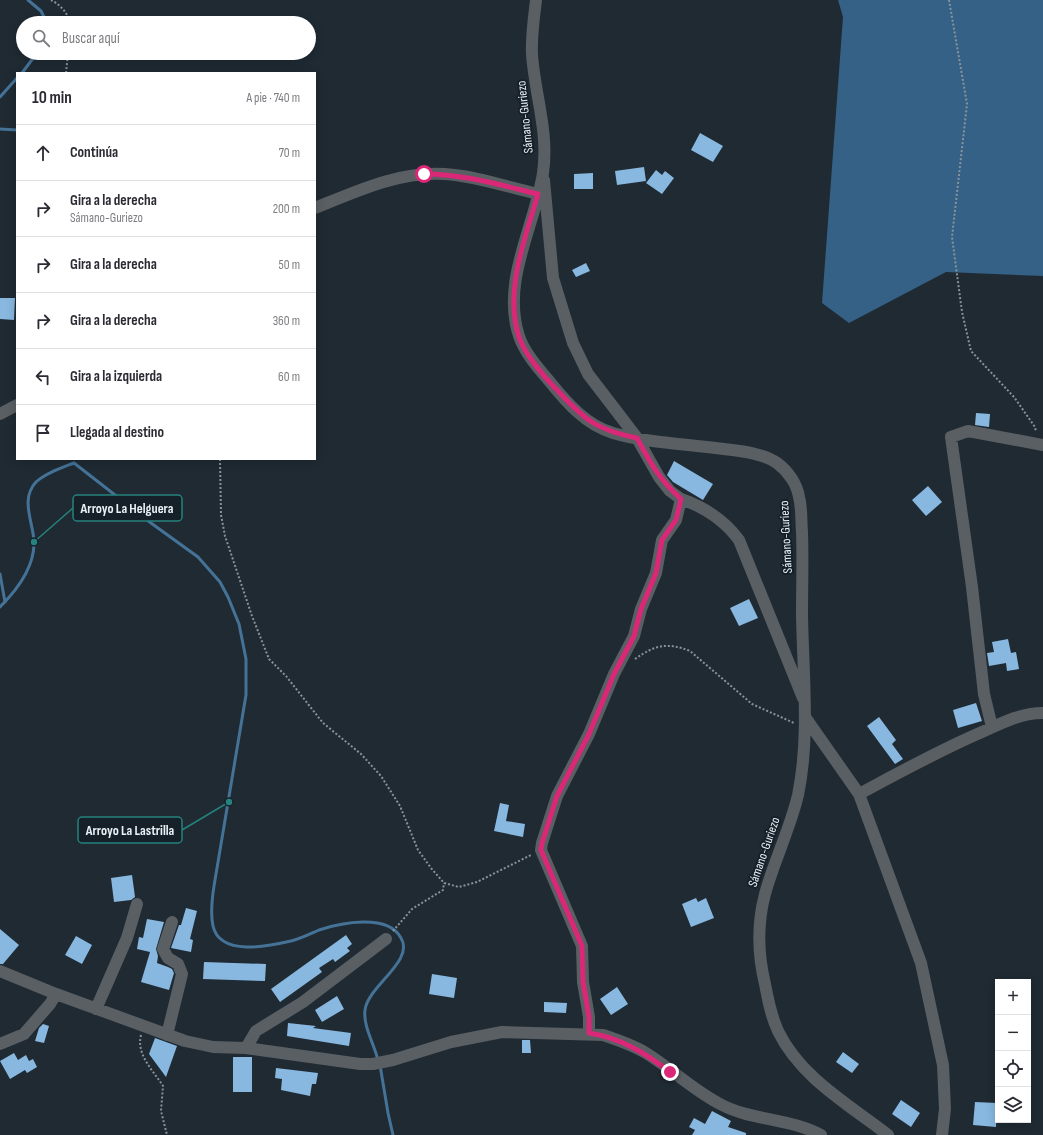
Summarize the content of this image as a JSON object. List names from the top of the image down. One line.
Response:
{"streets":{"street":["Sámano-Guriezo"]},"places":["Arroyo La Helguera","Arroyo La Lastrilla"],"page":{"search":"Buscar aquí","heading":["10 min","A pie · 740 m"],"list":[["Continúa","70 m"],["Gira a la derecha","Sámano-Guriezo","200 m"],["Gira a la derecha","50 m"],["Gira a la derecha","360 m"],["Gira a la izquierda","60 m"],"Llegada al destino"],"map_buttons":["+","−"]}}
